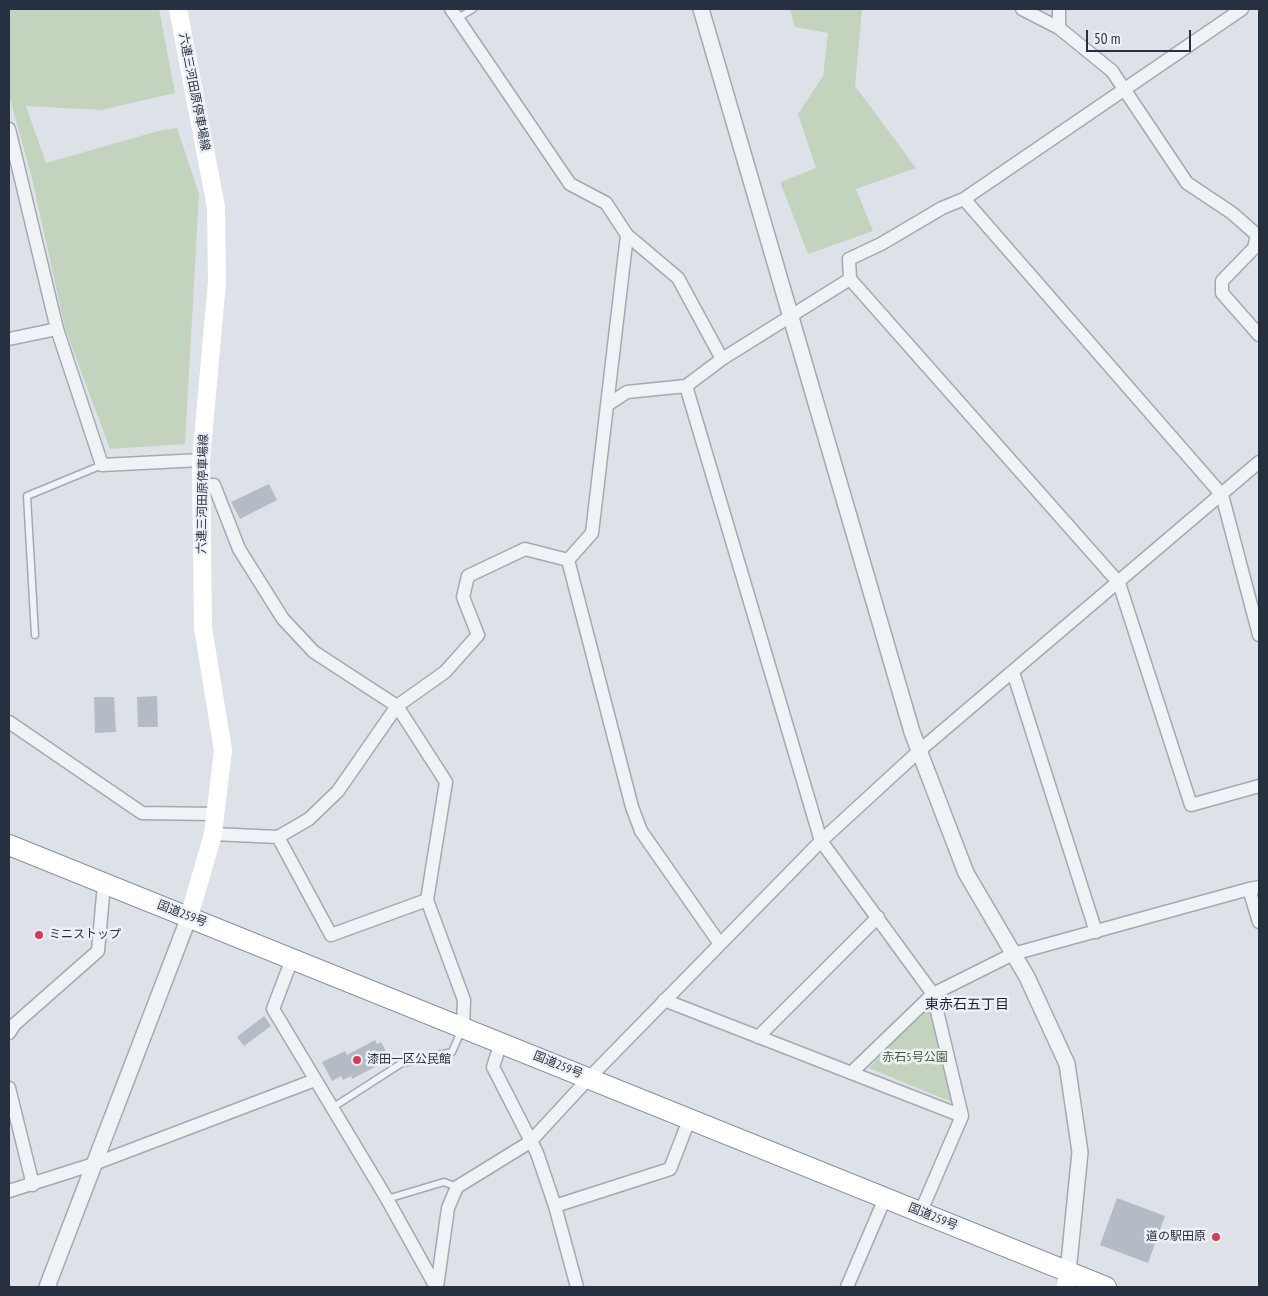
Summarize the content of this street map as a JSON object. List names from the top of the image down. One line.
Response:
{"streets":{"highway":["国道259号"],"main road":["六連三河田原停車場線"]},"crossings":[["六連三河田原停車場線","国道259号"]],"districts":["東赤石五丁目"],"parks":["赤石5号公園"],"places":["ミニストップ","漆田一区公民館","道の駅田原"],"scale_bar":"50 m"}
